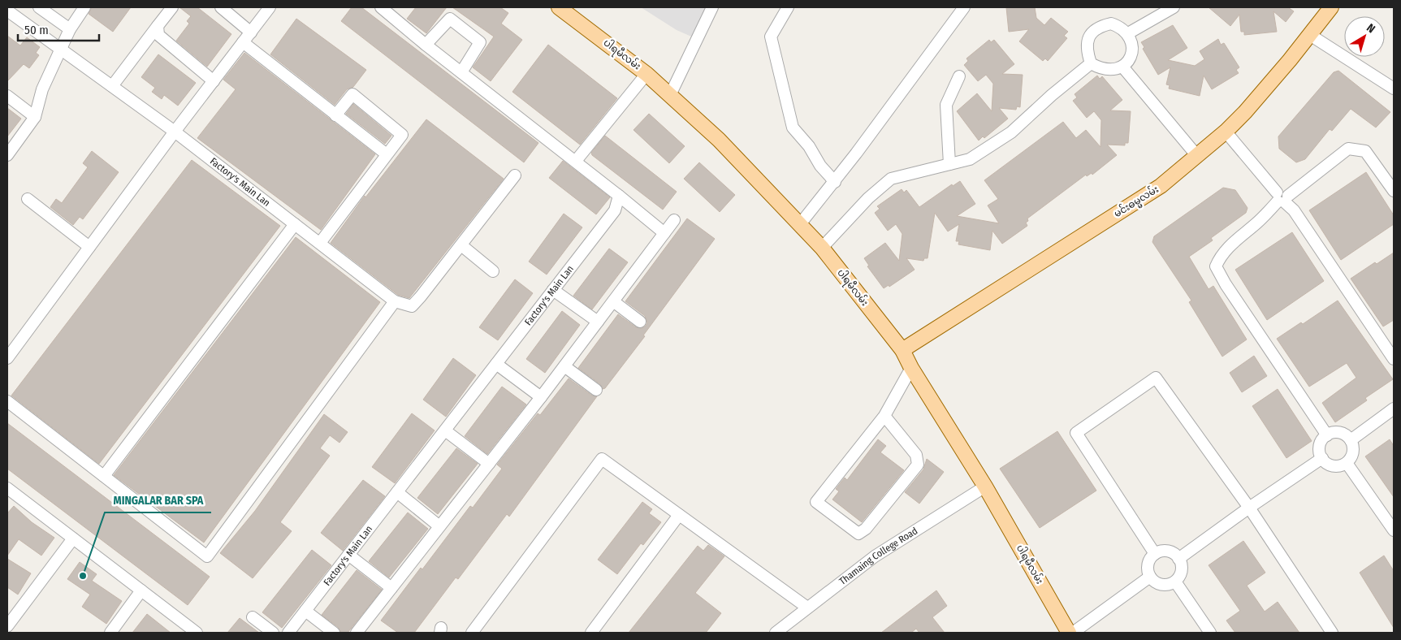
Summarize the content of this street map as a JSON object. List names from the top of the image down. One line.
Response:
{"streets":{"main road":["ပါရမီလမ်း","မင်းဓမ္မလမ်း"],"street":["Factory's Main Lan","Thamaing College Road"]},"crossings":[["ပါရမီလမ်း","မင်းဓမ္မလမ်း"],["ပါရမီလမ်း","Thamaing College Road"]],"places":["MINGALAR BAR SPA"],"scale_bar":"50 m","north":"top right"}
